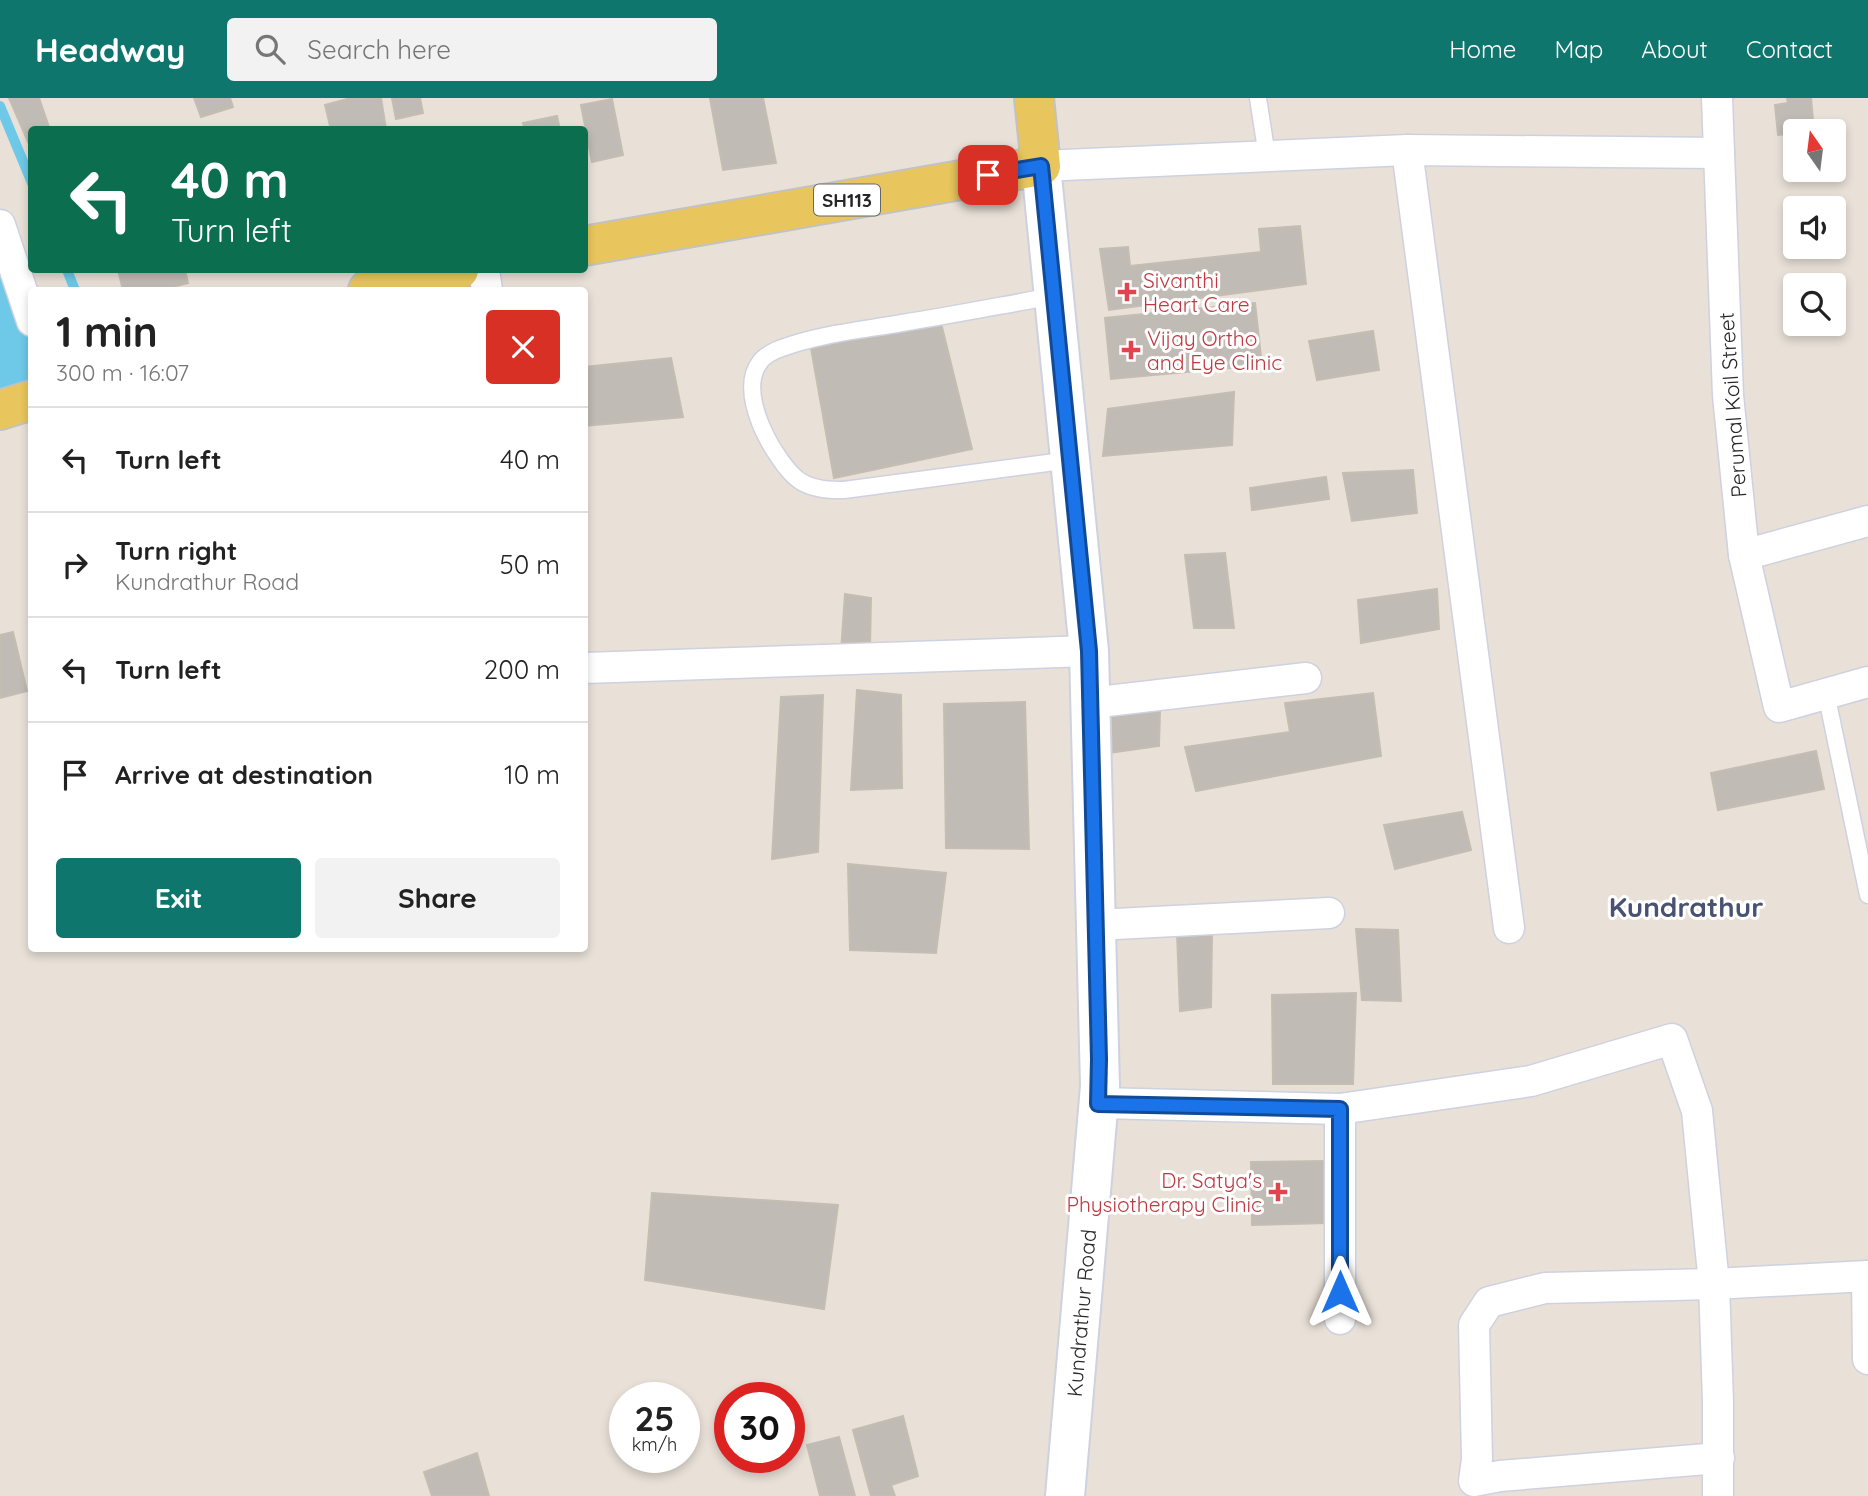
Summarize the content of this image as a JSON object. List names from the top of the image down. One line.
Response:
{"streets":{"main road":["SH113"],"street":["Perumal Koil Street","Kundrathur Road"]},"crossings":[["SH113","Kundrathur Road"]],"districts":["Kundrathur"],"places":{"health":["Sivanthi Heart Care","Vijay Ortho and Eye Clinic","Dr. Satya's Physiotherapy Clinic"]},"north":"top","page":{"header":"Headway","search":"Search here","nav":["Home","Map","About","Contact"],"turn":["40 m","Turn left"],"heading":["1 min","300 m · 16:07"],"list":[{"name":"Turn left","value":"40 m"},{"name":"Turn right","note":"Kundrathur Road","value":"50 m"},{"name":"Turn left","value":"200 m"},{"name":"Arrive at destination","value":"10 m"}],"buttons":["Exit","Share"],"speed":"25 km/h","limit":"30"}}
